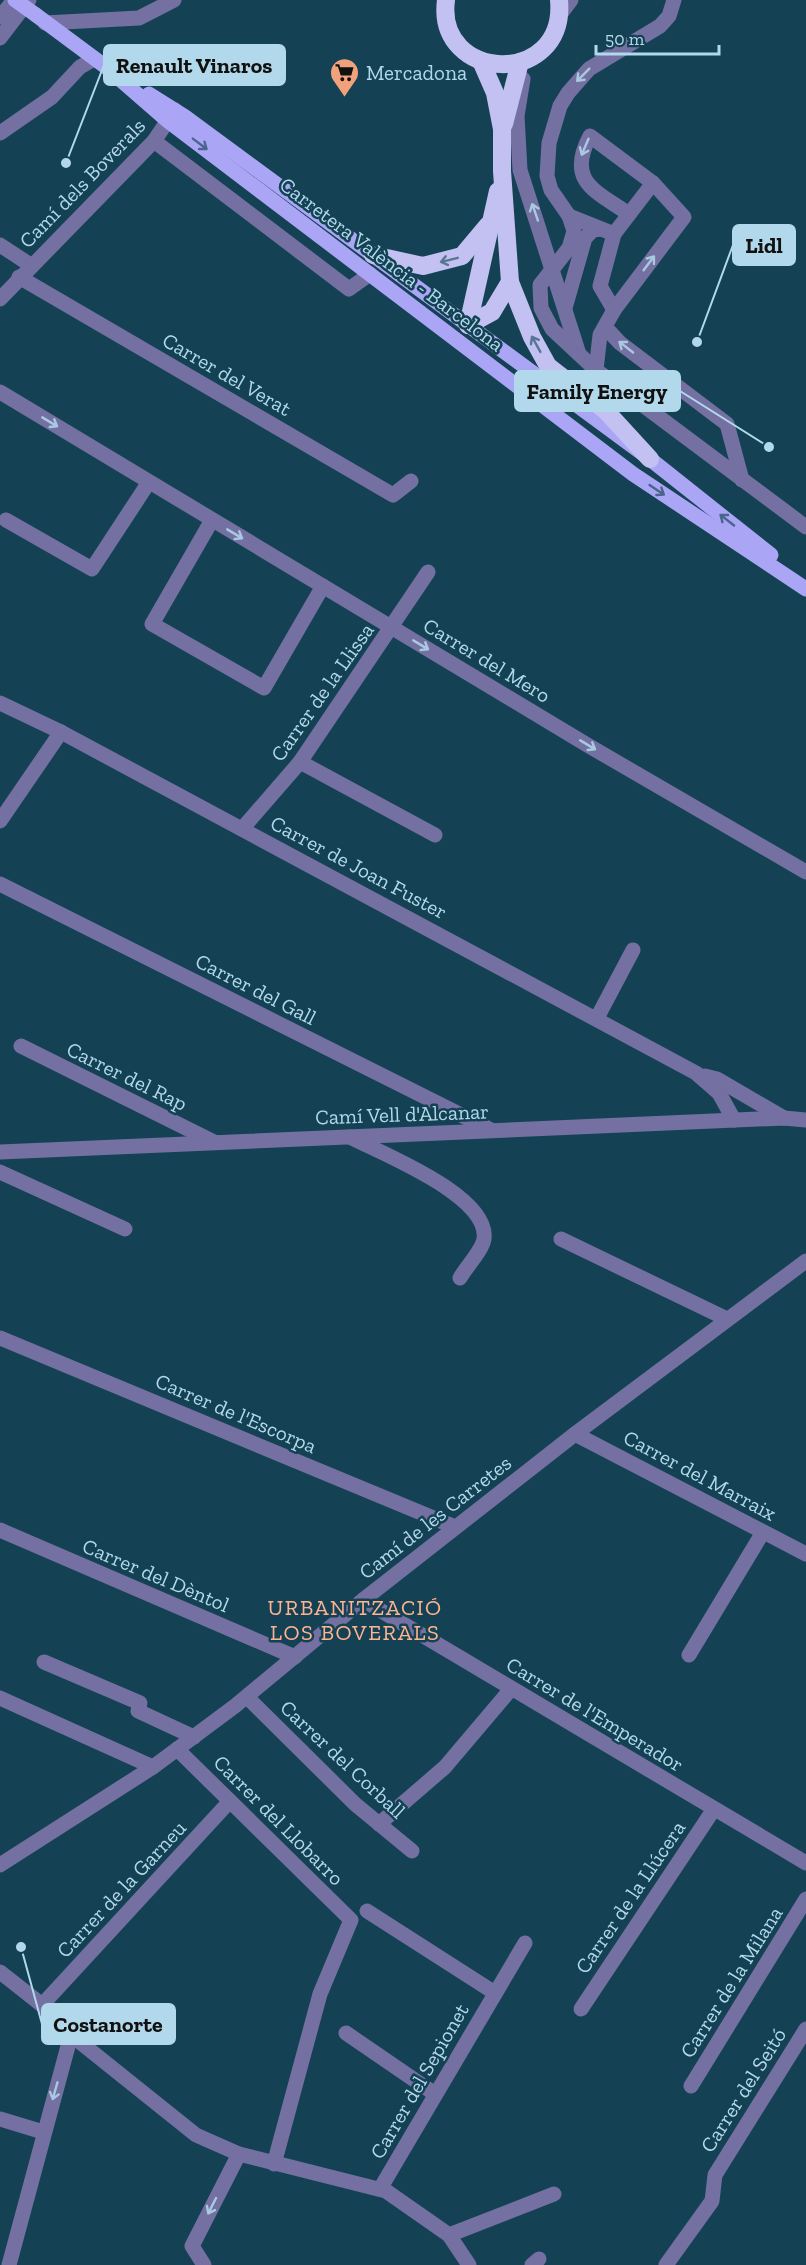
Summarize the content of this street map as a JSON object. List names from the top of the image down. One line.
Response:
{"streets":{"main road":["Carretera València - Barcelona"],"street":["Camí dels Boverals","Carrer del Verat","Carrer del Mero","Carrer de la Llissa","Carrer de Joan Fuster","Carrer del Gall","Carrer del Rap","Camí Vell d'Alcanar","Carrer de l'Escorpa","Carrer del Marraix","Camí de les Carretes","Carrer del Dèntol","Carrer de l'Emperador","Carrer del Corball","Carrer del Llobarro","Carrer de la Garneu","Carrer de la Llúcera","Carrer de la Milana","Carrer del Sepionet","Carrer del Seitó"]},"crossings":[["Camí dels Boverals","Carretera València - Barcelona"],["Camí dels Boverals","Carrer del Verat"],["Carrer del Mero","Carrer de la Llissa"],["Carrer de la Llissa","Carrer de Joan Fuster"],["Carrer de Joan Fuster","Camí Vell d'Alcanar"],["Carrer del Gall","Camí Vell d'Alcanar"],["Carrer del Rap","Camí Vell d'Alcanar"],["Carrer de l'Escorpa","Camí de les Carretes"],["Carrer del Marraix","Camí de les Carretes"],["Camí de les Carretes","Carrer del Dèntol"],["Camí de les Carretes","Carrer de l'Emperador"],["Camí de les Carretes","Carrer del Corball"],["Camí de les Carretes","Carrer del Llobarro"],["Carrer de l'Emperador","Carrer de la Llúcera"],["Carrer del Llobarro","Carrer de la Garneu"]],"one_way":["Carrer del Mero"],"districts":["URBANITZACIÓ LOS BOVERALS"],"places":{"supermarket":["Mercadona"],"other":["Renault Vinaros","Lidl","Family Energy","Costanorte"]},"scale_bar":"50 m"}
